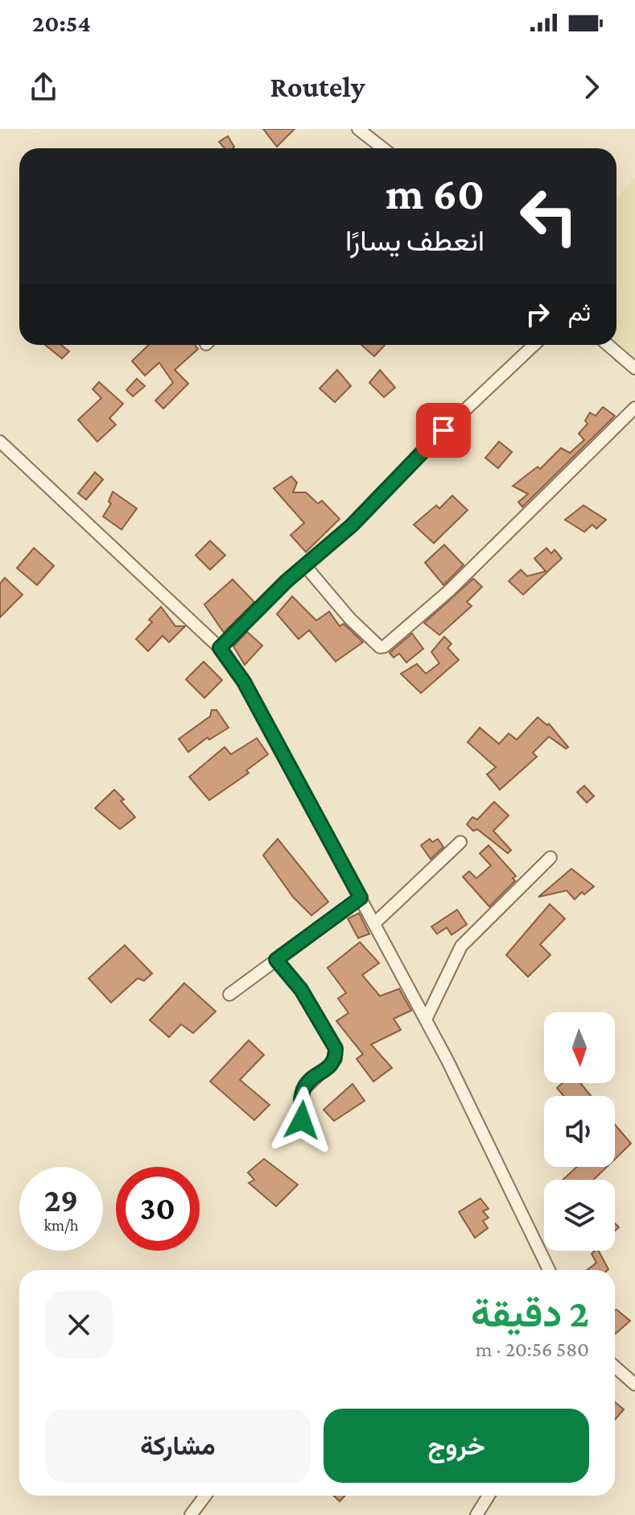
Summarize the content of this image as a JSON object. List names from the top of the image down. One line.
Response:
{"north":"bottom","page":{"status":"20:54","header":"Routely","turn":["60 m","انعطف يسارًا"],"then":"ثم","speed":"29 km/h","limit":"30","heading":["2 دقيقة","580 m · 20:56"],"buttons":["خروج","مشاركة"]}}
